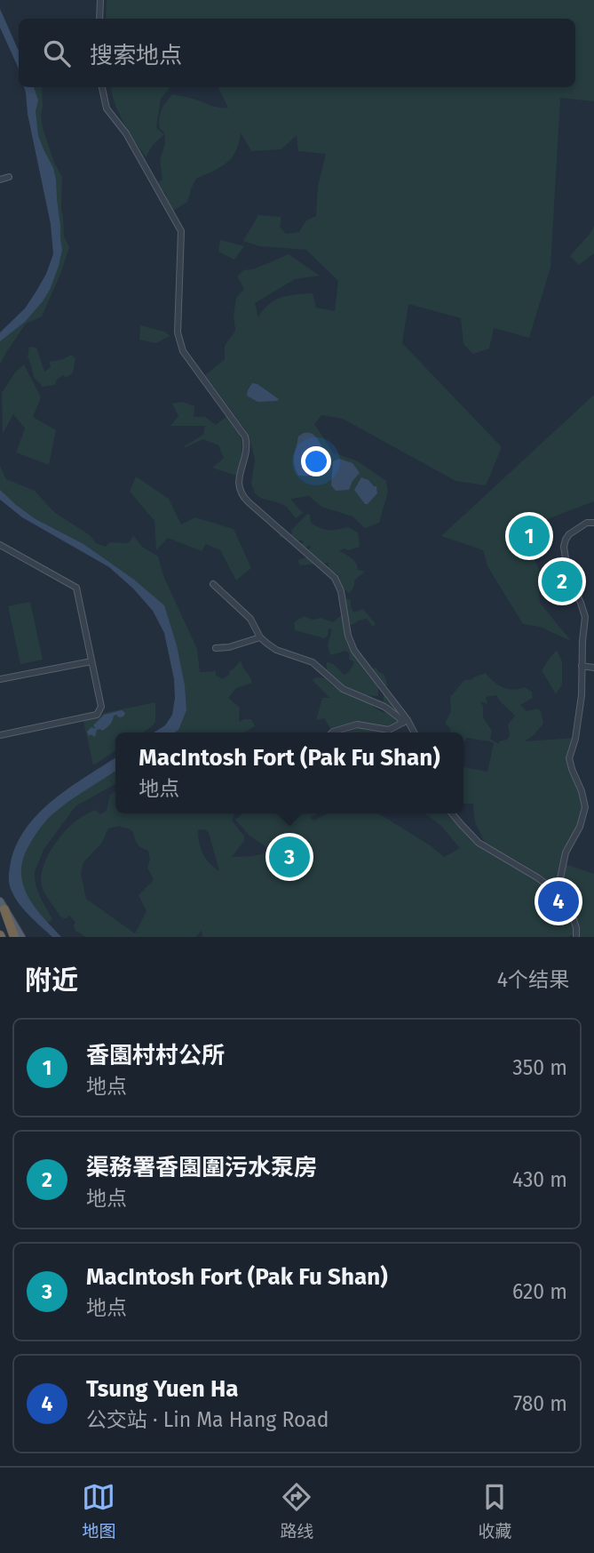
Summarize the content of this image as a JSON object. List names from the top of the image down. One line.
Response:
{"page":{"search":"搜索地点","pins":["1","2","3","4"],"popup":["MacIntosh Fort (Pak Fu Shan)","地点"],"heading":["附近","4个结果"],"list":[{"mark":"1","name":"香園村村公所","note":"地点","value":"350 m"},{"mark":"2","name":"渠務署香園圍污水泵房","note":"地点","value":"430 m"},{"mark":"3","name":"MacIntosh Fort (Pak Fu Shan)","note":"地点","value":"620 m"},{"mark":"4","name":"Tsung Yuen Ha","note":"公交站 · Lin Ma Hang Road","value":"780 m"}],"nav":["地图","路线","收藏"]}}
